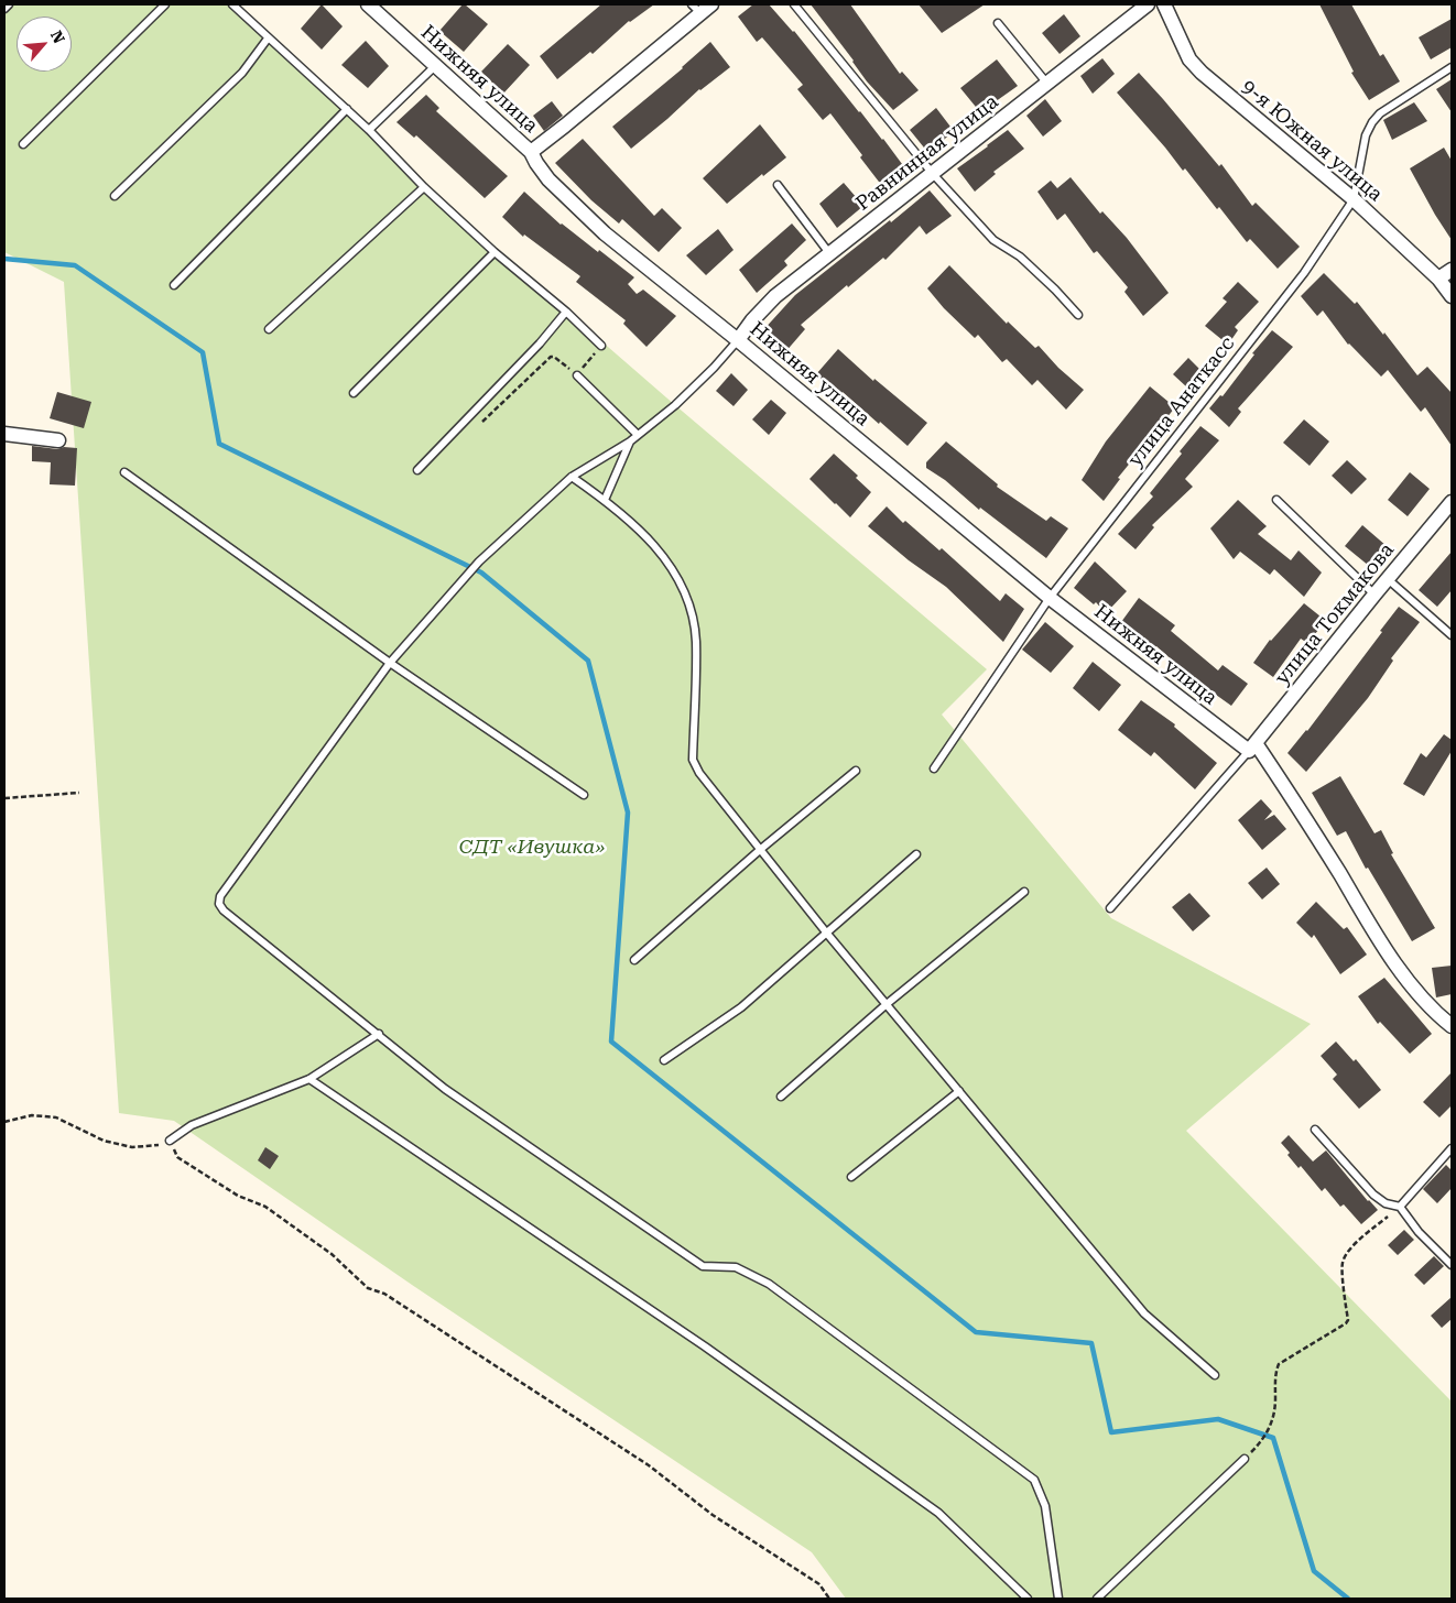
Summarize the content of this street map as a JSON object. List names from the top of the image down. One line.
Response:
{"streets":{"street":["Нижняя улица","9-я Южная улица","Равнинная улица","улица Токмакова"],"lane":["улица Анаткасс"]},"crossings":[["Нижняя улица","Равнинная улица"],["Нижняя улица","улица Анаткасс"],["Нижняя улица","улица Токмакова"],["9-я Южная улица","улица Анаткасс"]],"parks":["СДТ «Ивушка»"],"north":"top right"}
